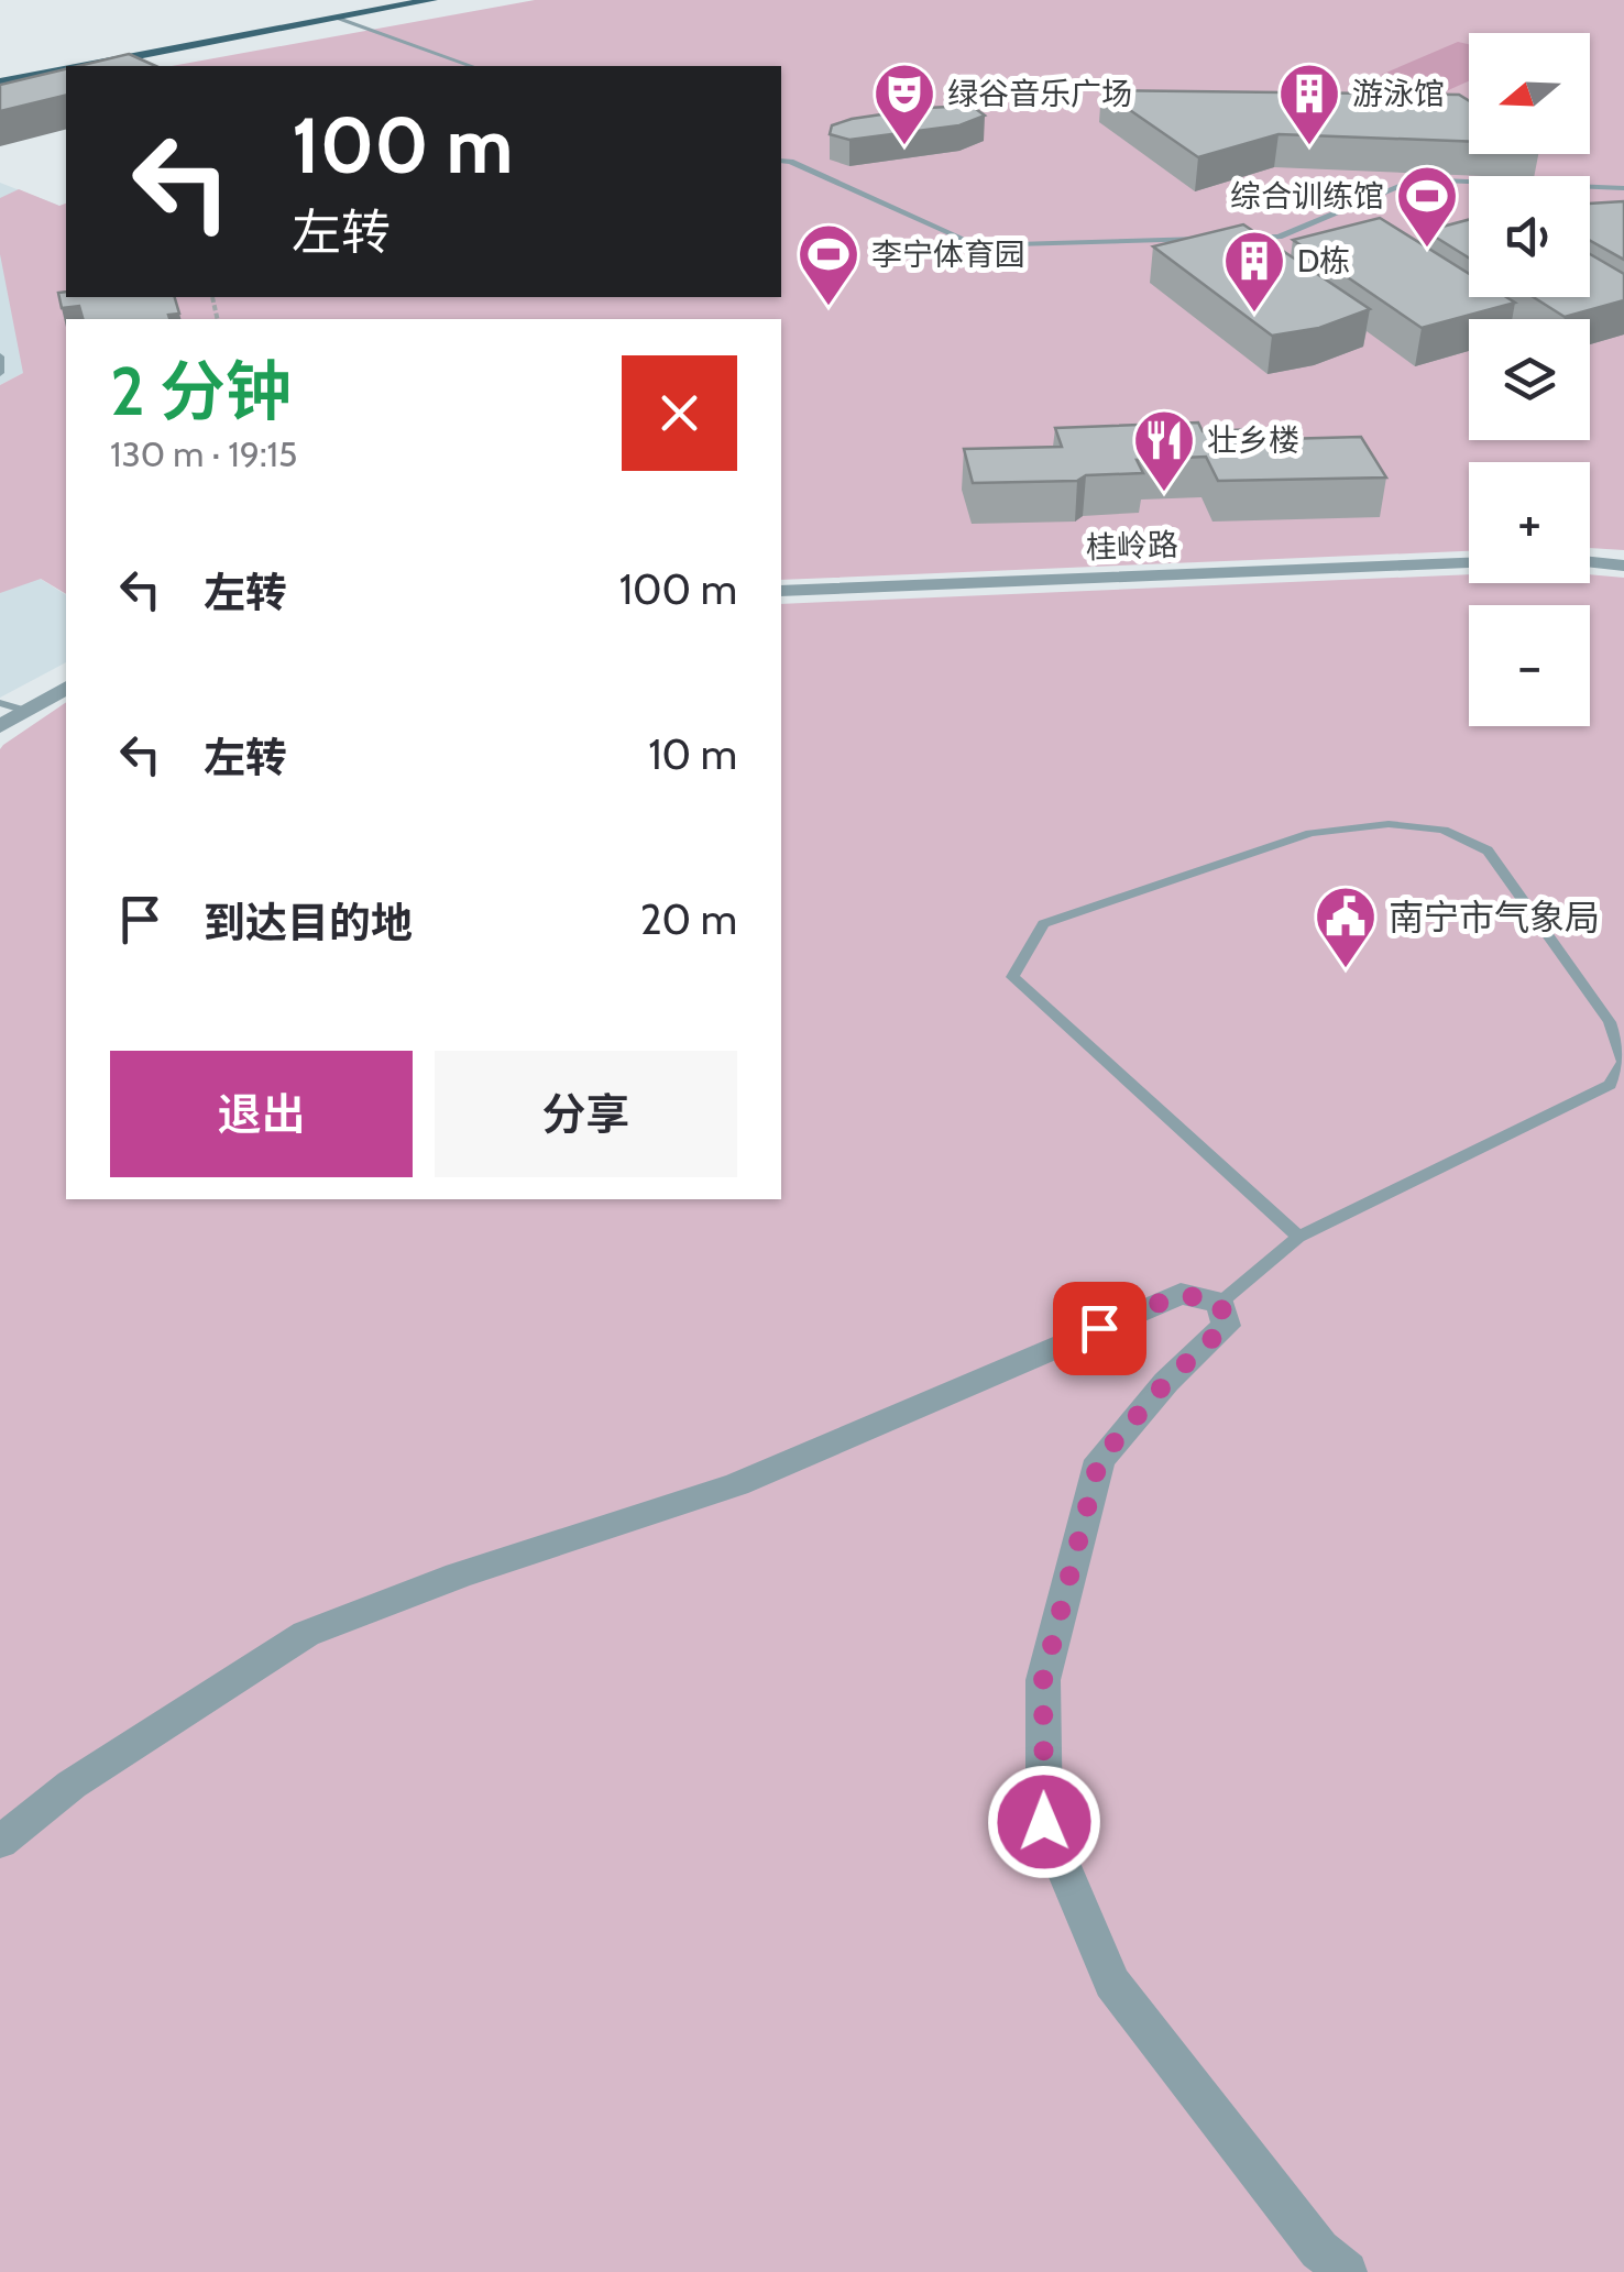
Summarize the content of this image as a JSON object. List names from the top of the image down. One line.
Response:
{"streets":{"street":["桂岭路"]},"places":{"theatre":["绿谷音乐广场"],"building":["游泳馆","D栋"],"sports":["综合训练馆","李宁体育园"],"restaurant":["壮乡楼"],"public building":["南宁市气象局"]},"north":"left","page":{"map_buttons":["+","−"],"turn":["100 m","左转"],"heading":["2 分钟","130 m · 19:15"],"list":[{"name":"左转","value":"100 m"},{"name":"左转","value":"10 m"},{"name":"到达目的地","value":"20 m"}],"buttons":["退出","分享"]}}
